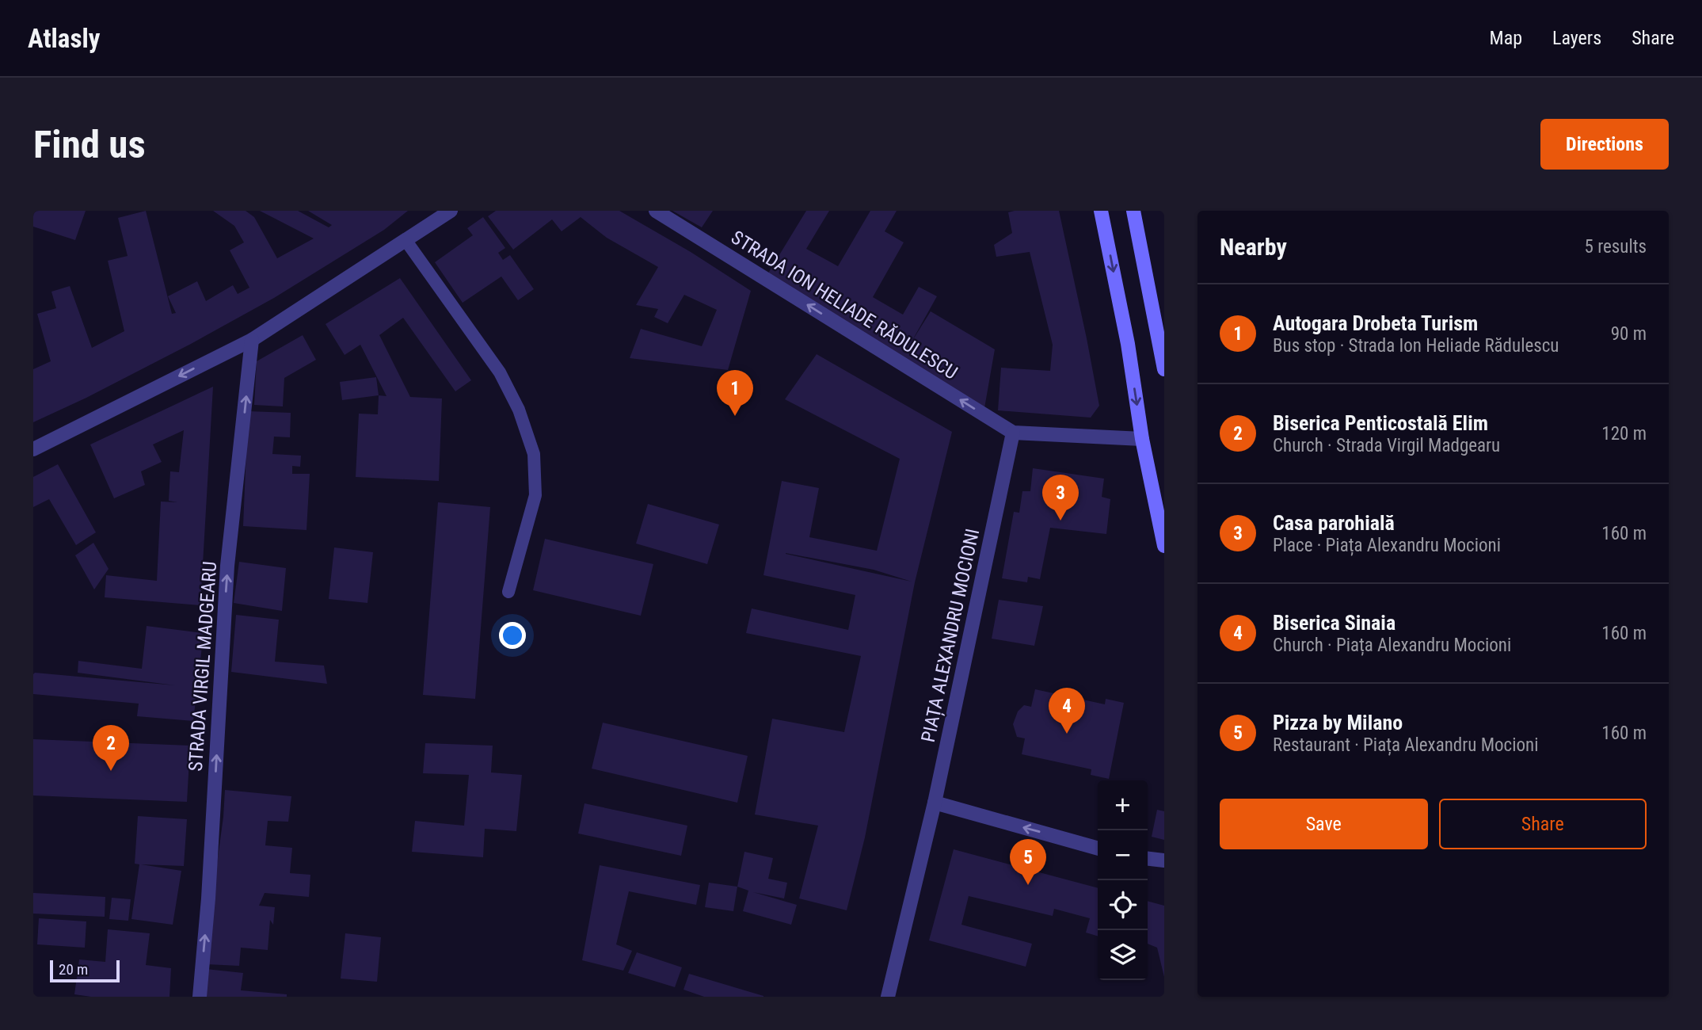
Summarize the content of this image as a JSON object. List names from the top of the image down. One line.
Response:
{"streets":{"street":["STRADA ION HELIADE RĂDULESCU","PIAȚA ALEXANDRU MOCIONI","STRADA VIRGIL MADGEARU"]},"crossings":[["STRADA ION HELIADE RĂDULESCU","PIAȚA ALEXANDRU MOCIONI"]],"one_way":["STRADA ION HELIADE RĂDULESCU","STRADA VIRGIL MADGEARU"],"scale_bar":"20 m","page":{"header":"Atlasly","nav":["Map","Layers","Share"],"buttons":["Directions",["Save","Share"]],"title":"Find us","heading":["Nearby","5 results"],"list":[{"mark":"1","name":"Autogara Drobeta Turism","note":"Bus stop · Strada Ion Heliade Rădulescu","value":"90 m"},{"mark":"2","name":"Biserica Penticostală Elim","note":"Church · Strada Virgil Madgearu","value":"120 m"},{"mark":"3","name":"Casa parohială","note":"Place · Piața Alexandru Mocioni","value":"160 m"},{"mark":"4","name":"Biserica Sinaia","note":"Church · Piața Alexandru Mocioni","value":"160 m"},{"mark":"5","name":"Pizza by Milano","note":"Restaurant · Piața Alexandru Mocioni","value":"160 m"}],"pins":["1","3","4","2","5"],"map_buttons":["+","−"],"scale":"20 m"}}
